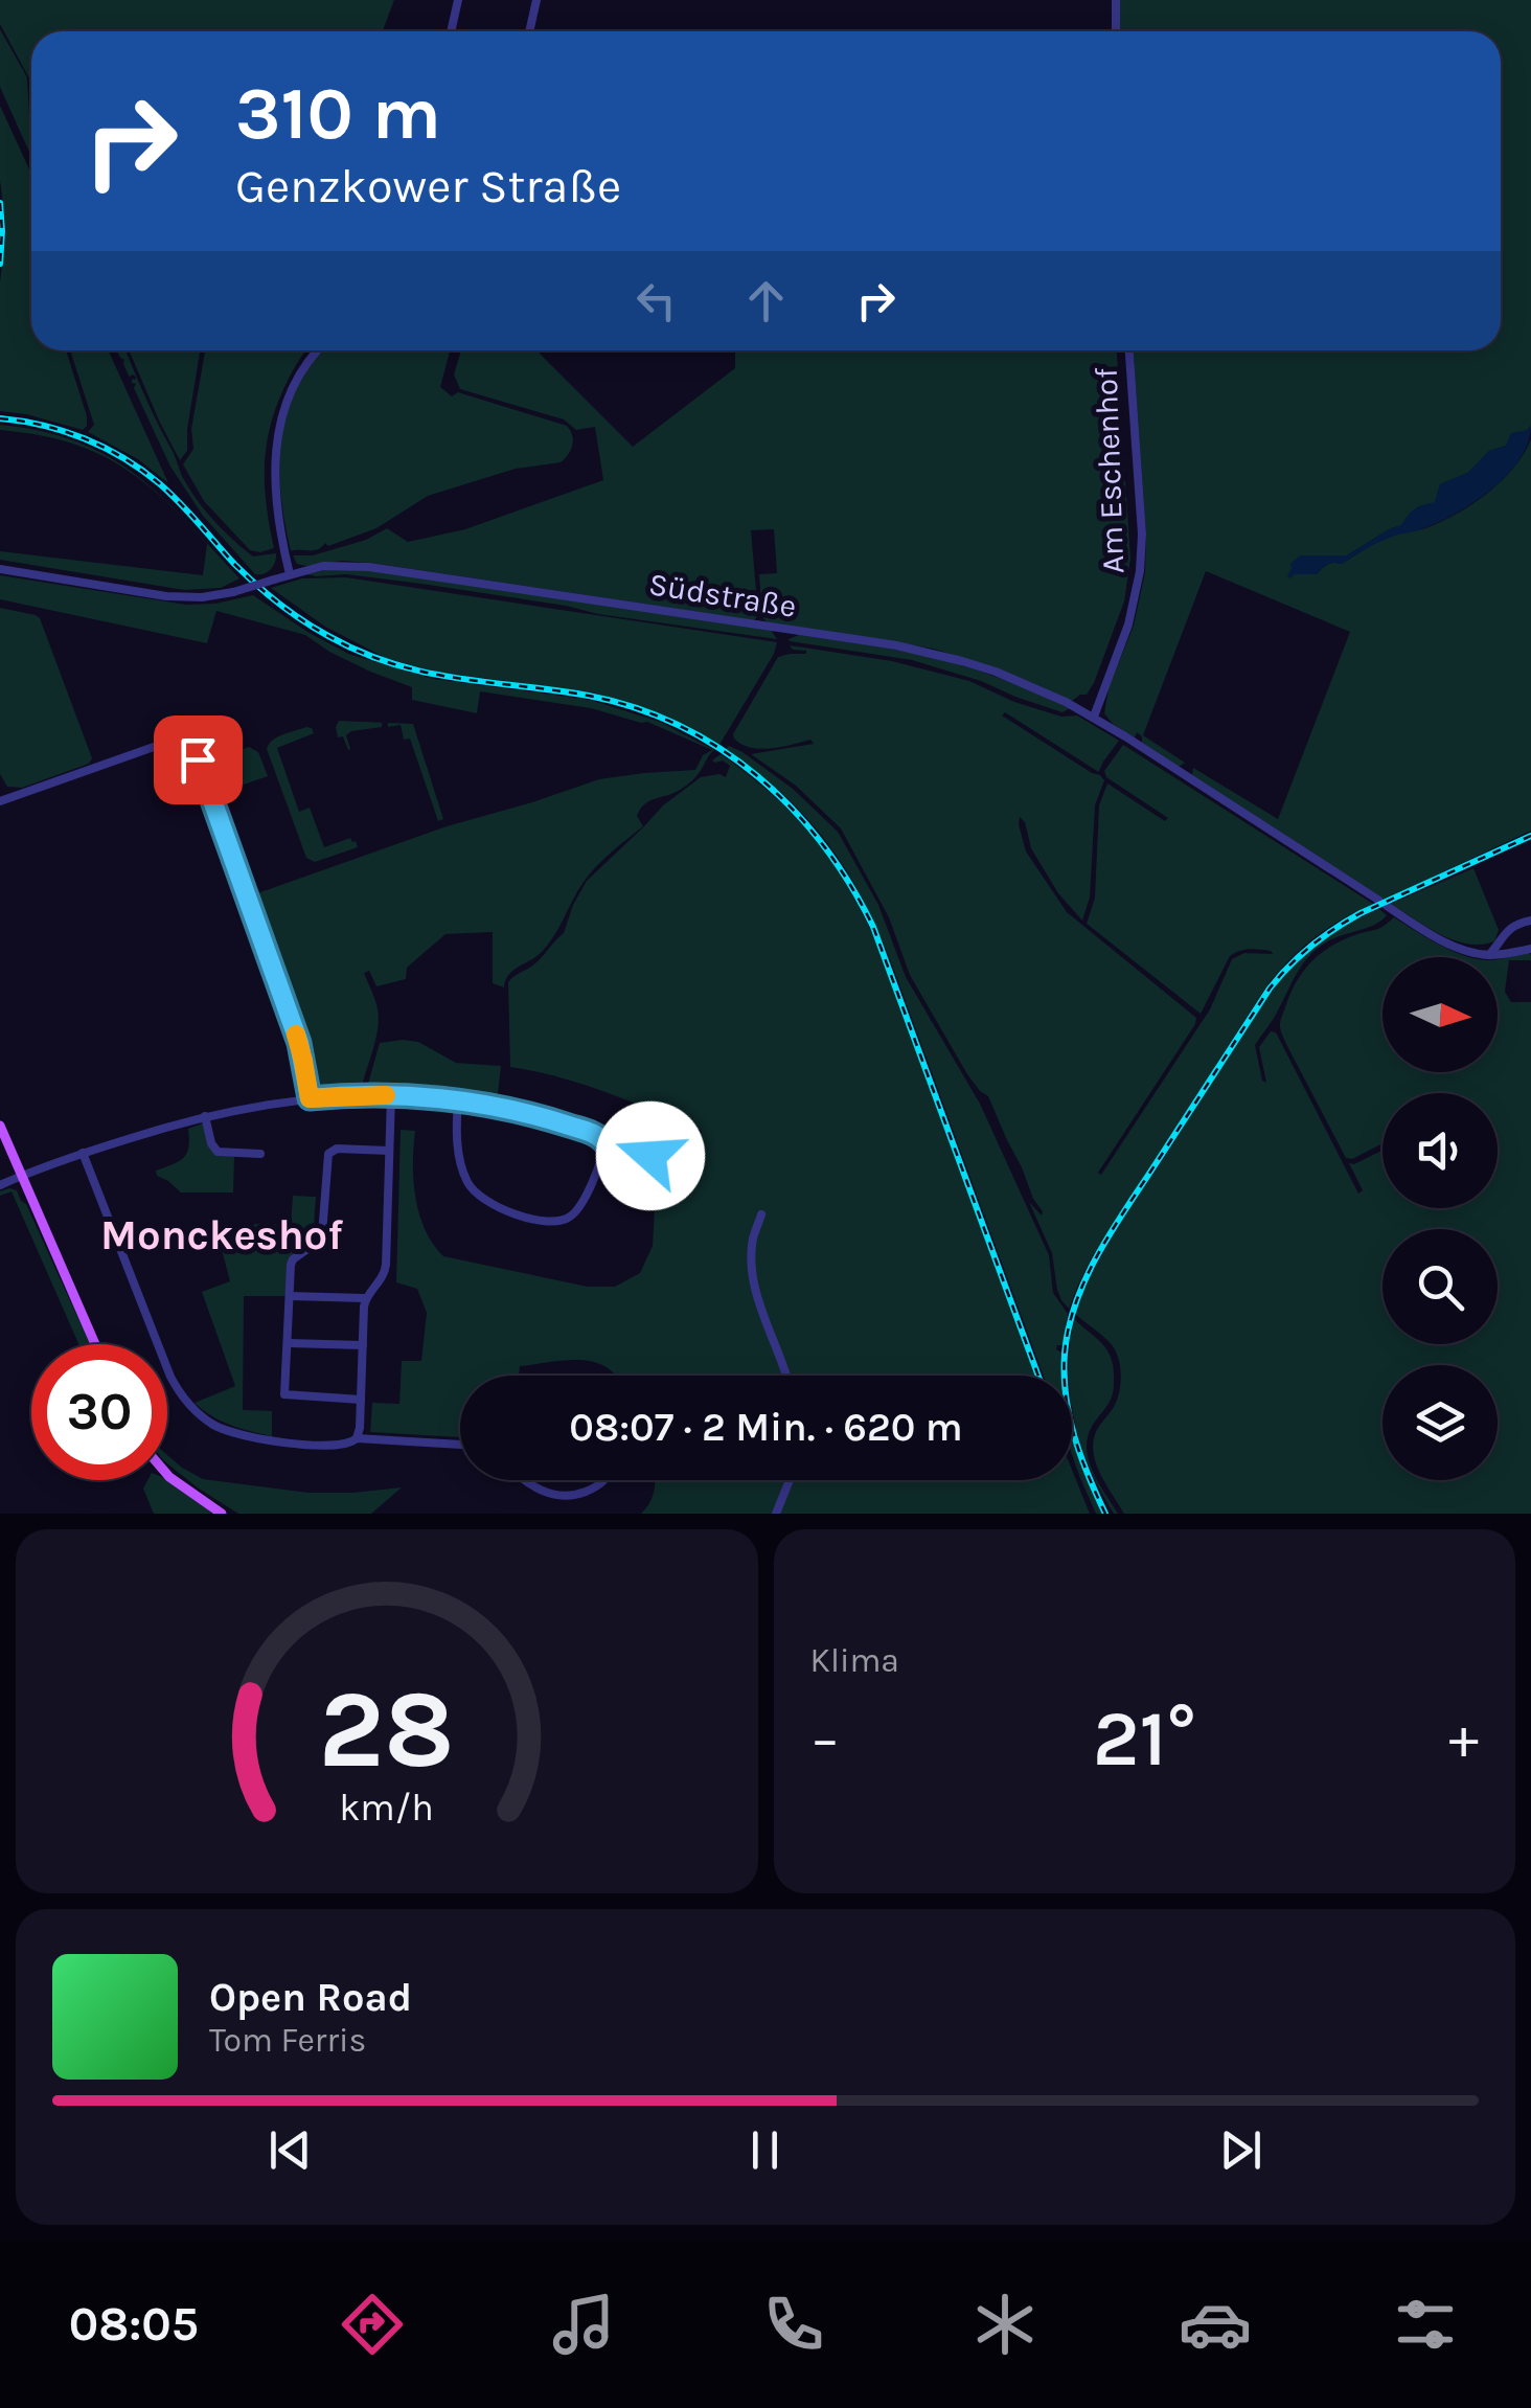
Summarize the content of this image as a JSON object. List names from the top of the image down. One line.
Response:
{"streets":{"street":["Am Eschenhof","Südstraße"]},"crossings":[["Am Eschenhof","Südstraße"]],"districts":["Monckeshof"],"north":"right","page":{"turn":["310 m","Genzkower Straße"],"limit":"30","trip":"08:07 · 2 Min. · 620 m","tile":"Klima","heat":["−","21°","+"],"song":["Open Road","Tom Ferris"],"tabs":"08:05","gauge":["28","km/h"]}}
